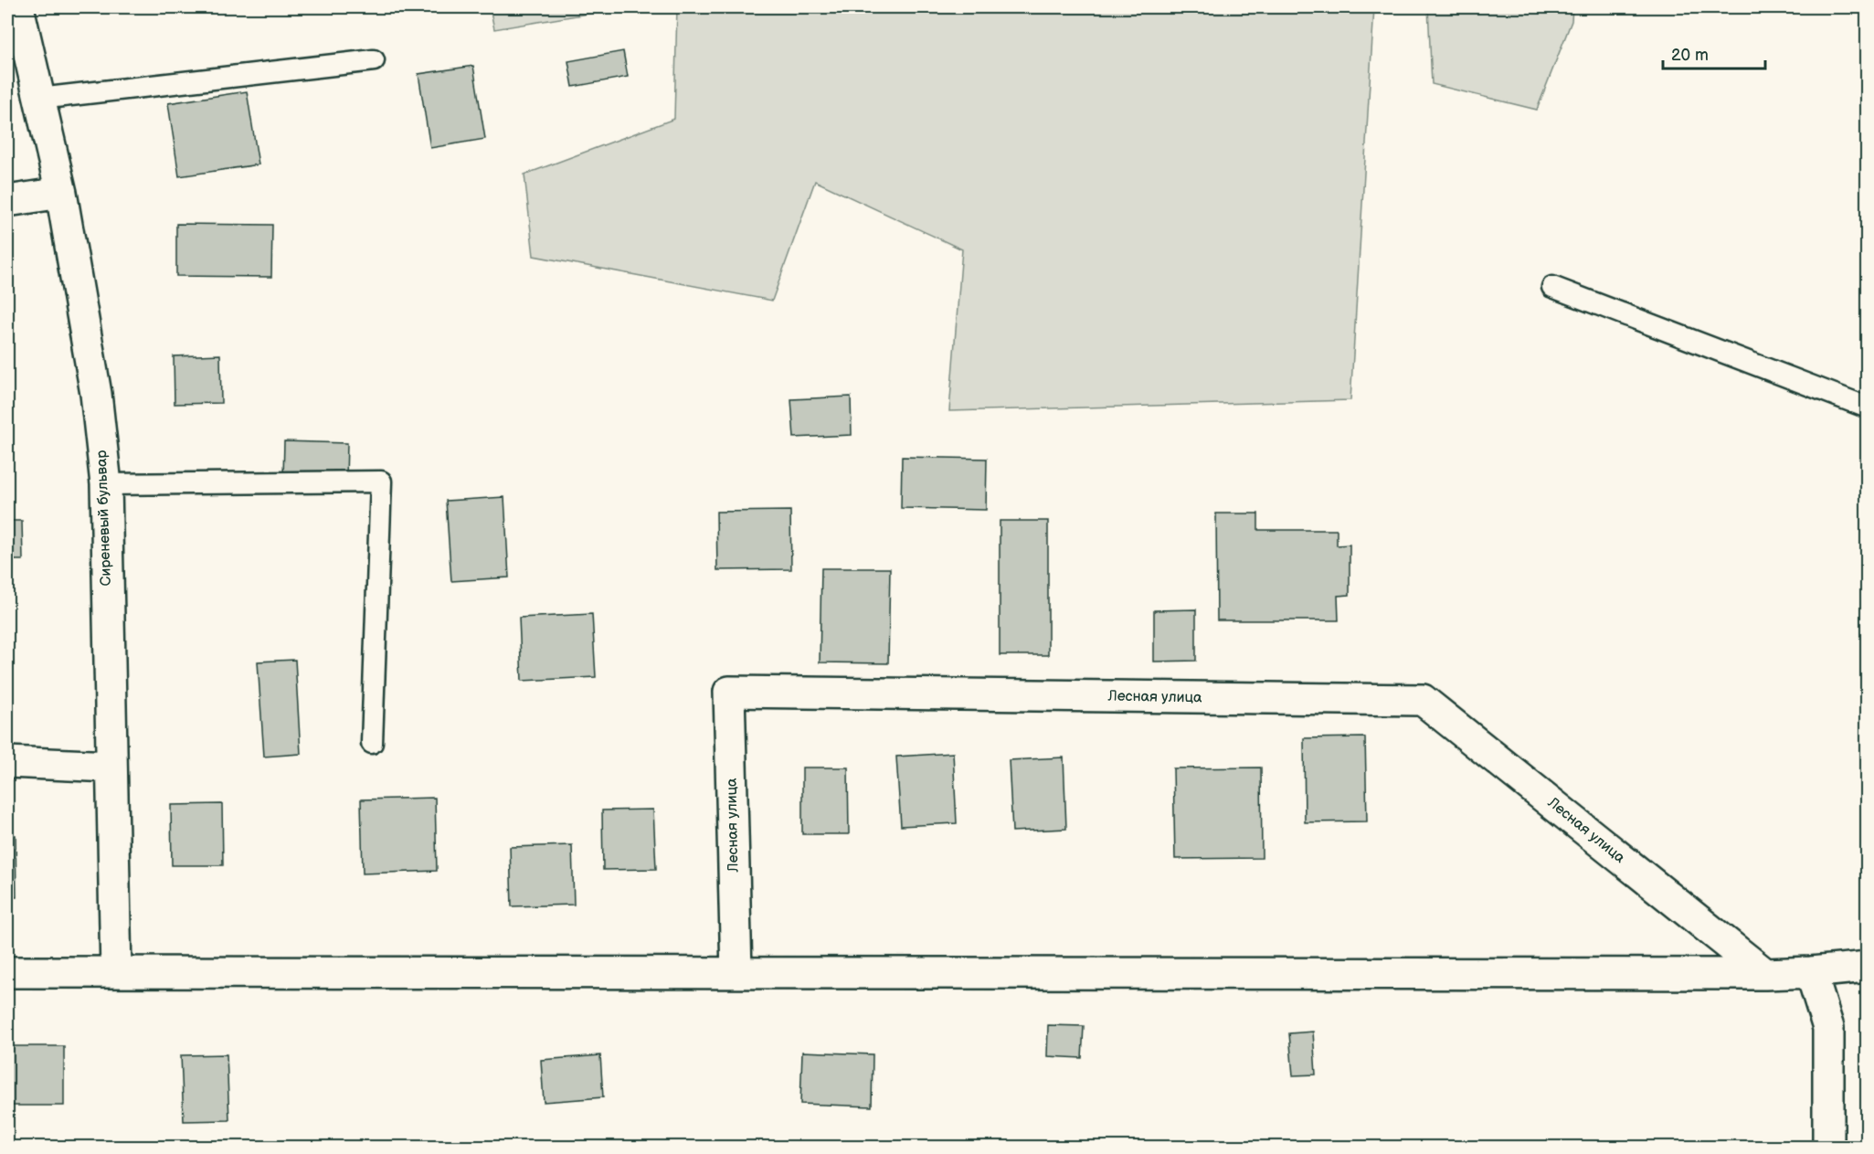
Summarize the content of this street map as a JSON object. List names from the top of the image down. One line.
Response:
{"streets":{"street":["Сиреневый бульвар","Лесная улица"]},"scale_bar":"20 m"}
